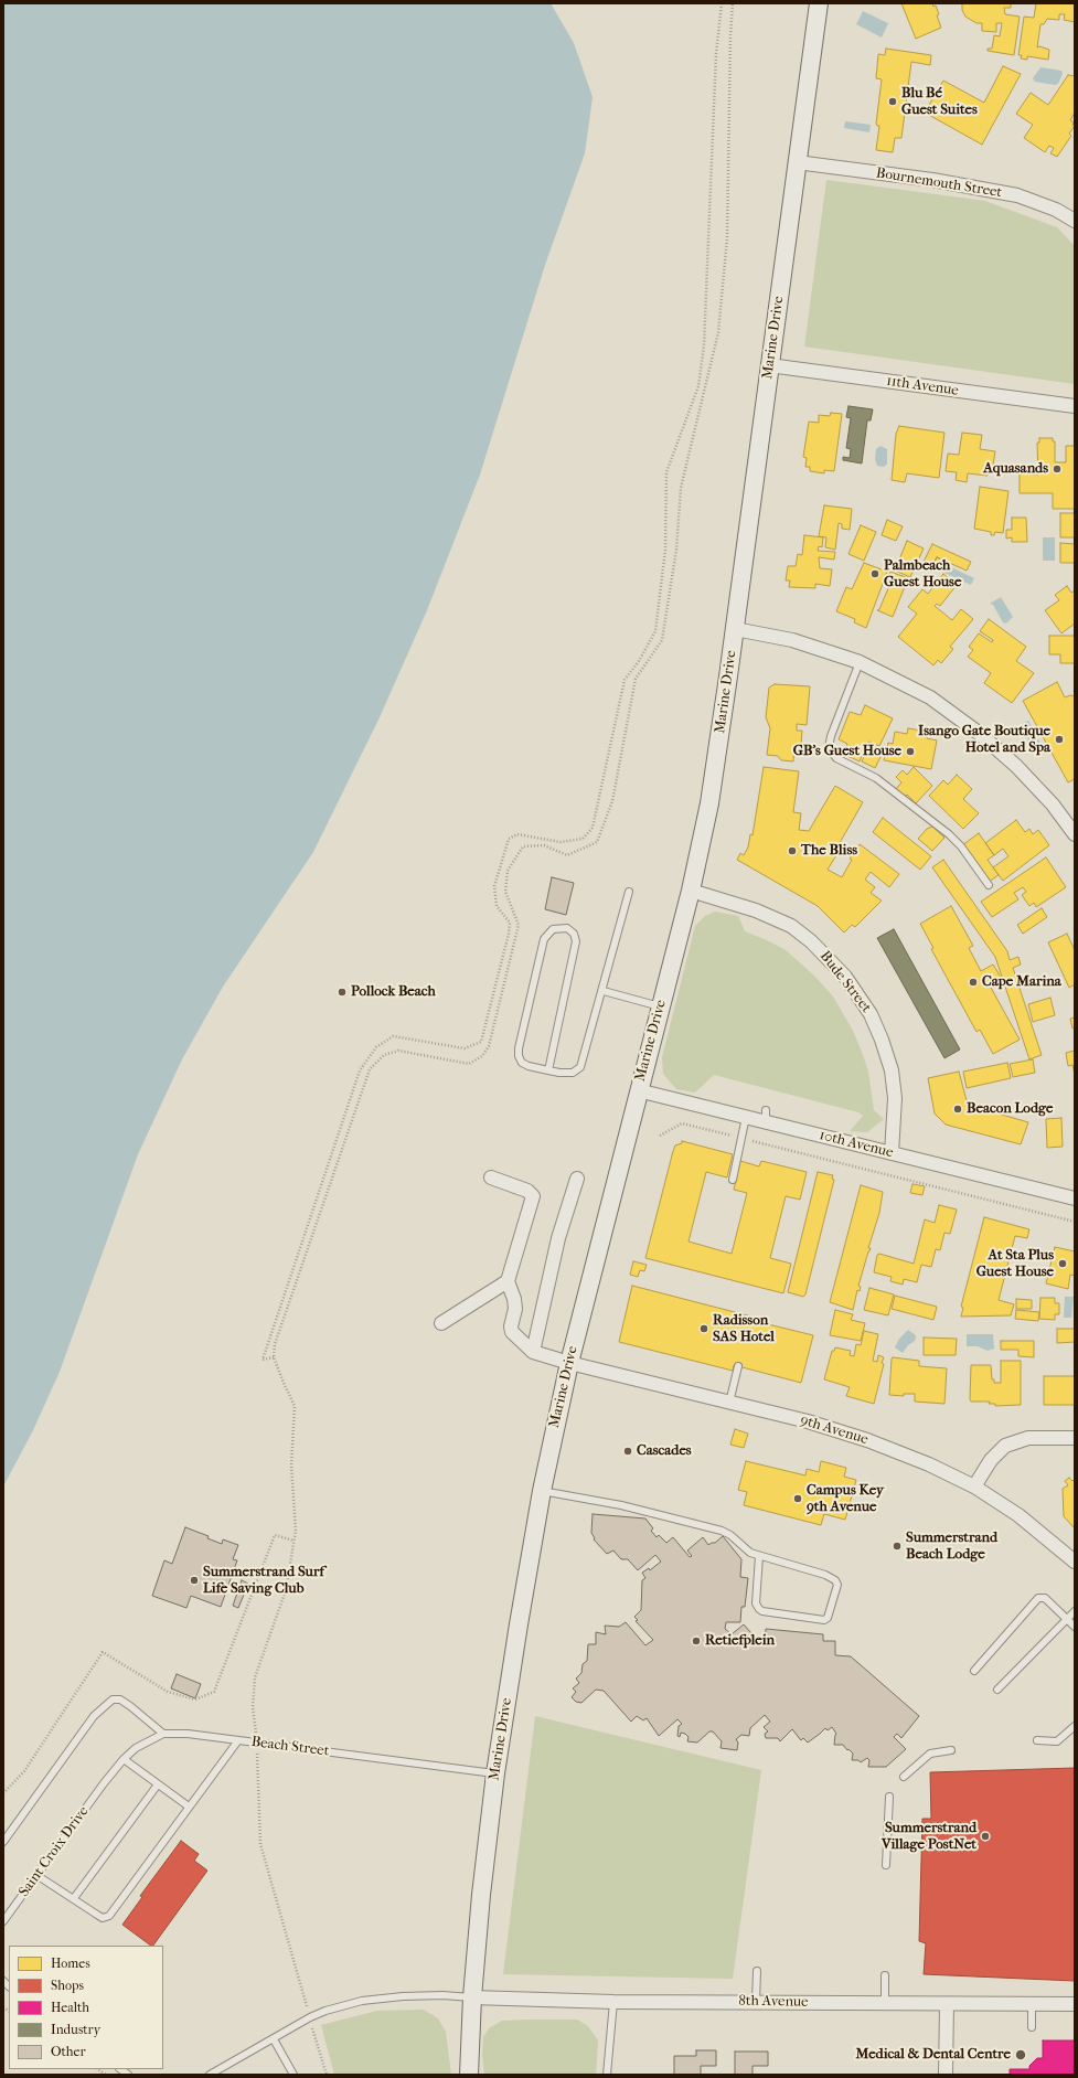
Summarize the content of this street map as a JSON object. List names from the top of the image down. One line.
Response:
{"streets":{"main road":["Marine Drive"],"street":["Bournemouth Street","11th Avenue","Bude Street","10th Avenue","9th Avenue","8th Avenue"],"lane":["Beach Street","Saint Croix Drive"]},"crossings":[["Bournemouth Street","Marine Drive"],["Marine Drive","11th Avenue"],["Marine Drive","Bude Street"],["Marine Drive","10th Avenue"],["Marine Drive","9th Avenue"],["Marine Drive","Beach Street"],["Marine Drive","8th Avenue"],["Bude Street","10th Avenue"],["Beach Street","Saint Croix Drive"]],"places":["Blu Bé Guest Suites","Aquasands","Palmbeach Guest House","Isango Gate Boutique Hotel and Spa","GB’s Guest House","The Bliss","Cape Marina","Pollock Beach","Beacon Lodge","At Sta Plus Guest House","Radisson SAS Hotel","Cascades","Campus Key 9th Avenue","Summerstrand Beach Lodge","Summerstrand Surf Life Saving Club","Retiefplein","Summerstrand Village PostNet","Medical & Dental Centre"],"legend":["Homes","Shops","Health","Industry","Other"]}
